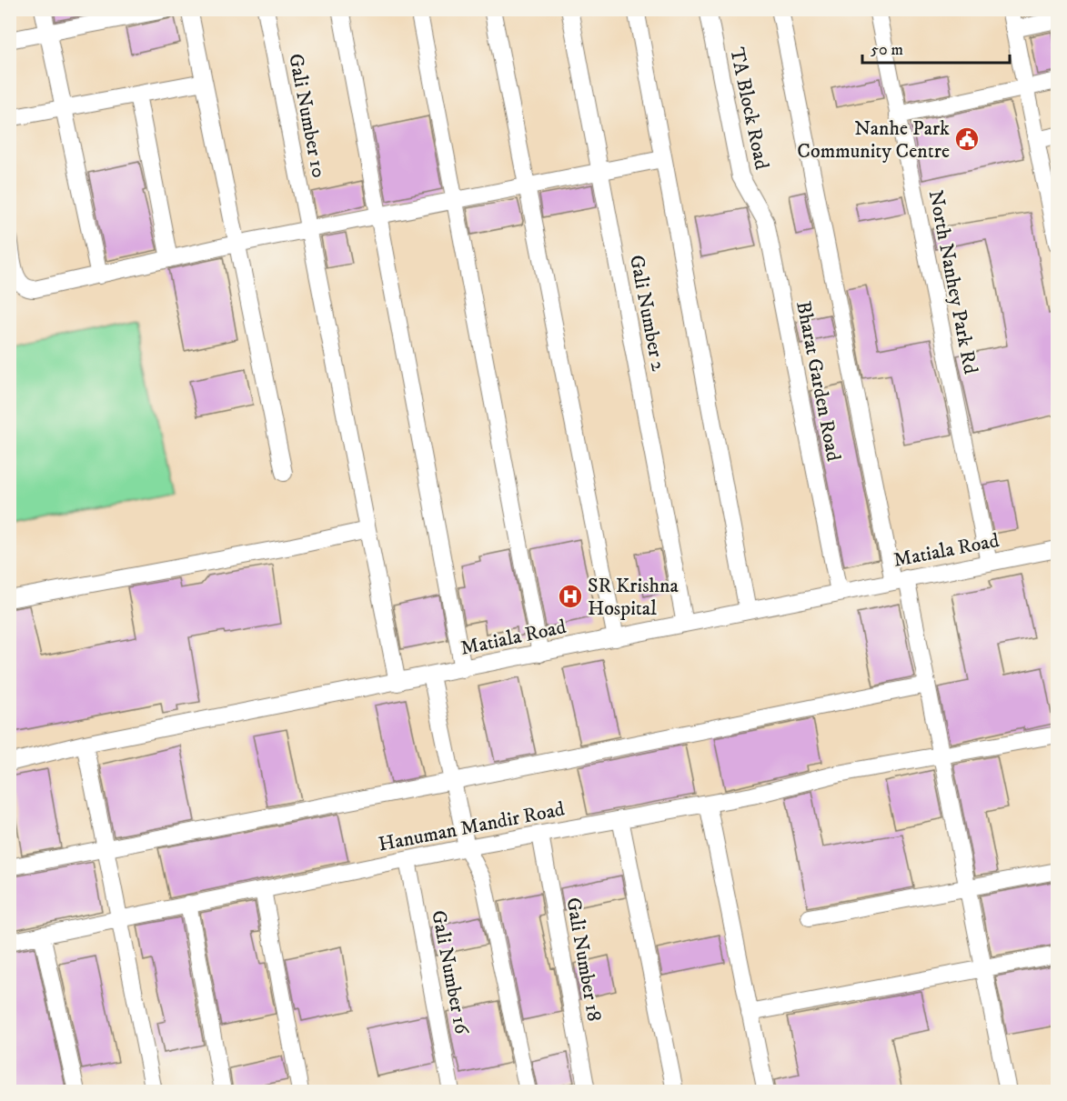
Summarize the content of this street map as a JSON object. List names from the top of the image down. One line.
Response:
{"streets":{"street":["TA Block Road","Gali Number 10","North Nanhey Park Rd","Gali Number 2","Bharat Garden Road","Matiala Road","Hanuman Mandir Road","Gali Number 18","Gali Number 16"]},"crossings":[["TA Block Road","Bharat Garden Road"],["Gali Number 10","Matiala Road"],["North Nanhey Park Rd","Matiala Road"],["Gali Number 2","Matiala Road"],["Bharat Garden Road","Matiala Road"],["Hanuman Mandir Road","Gali Number 18"],["Hanuman Mandir Road","Gali Number 16"]],"places":{"public building":["Nanhe Park Community Centre"],"hospital":["SR Krishna Hospital"]},"scale_bar":"50 m"}
